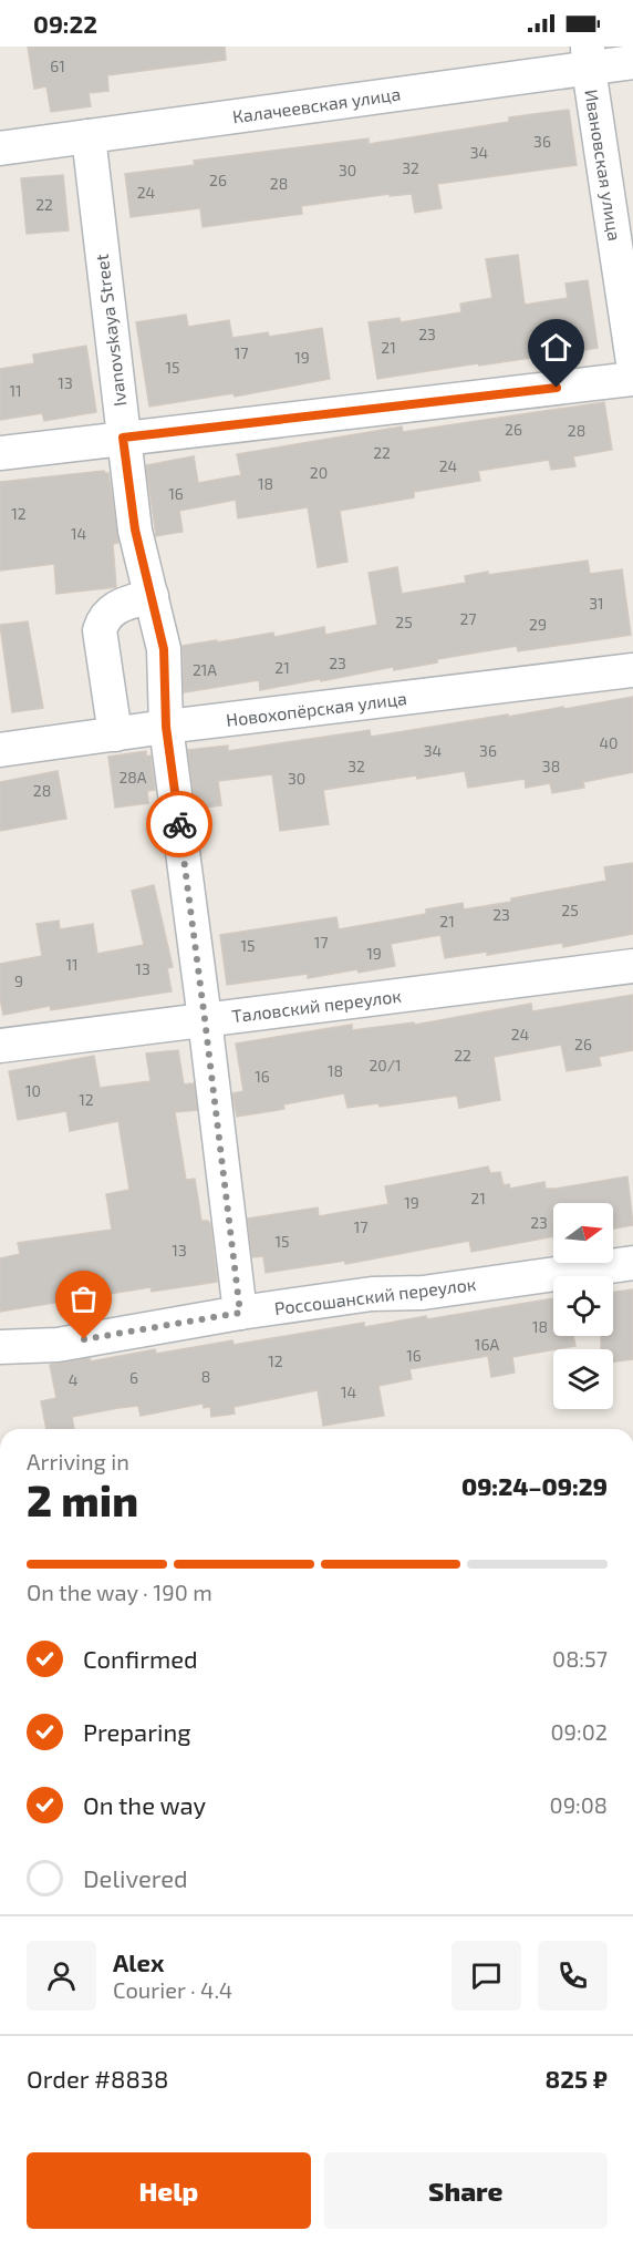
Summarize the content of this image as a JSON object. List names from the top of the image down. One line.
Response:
{"streets":{"street":["Калачеевская улица","Ивановская улица","Ivanovskaya Street","Новохопёрская улица","Таловский переулок","Россошанский переулок"]},"crossings":[["Калачеевская улица","Ивановская улица"],["Калачеевская улица","Ivanovskaya Street"],["Ivanovskaya Street","Новохопёрская улица"],["Ivanovskaya Street","Таловский переулок"],["Ivanovskaya Street","Россошанский переулок"]],"house_numbers":["61","36","34","32","30","26","28","24","22","23","21","17","19","15","13","11","26","28","22","24","20","18","16","12","14","31","27","25","29","23","21","21А","40","34","36","32","38","28А","30","28","25","23","21","17","15","19","11","13","9","24","26","22","20/1","18","16","10","12","21","19","23","17","15","13","18","16А","16","12","8","6","4","14"],"north":"right","page":{"status":"09:22","heading":["2 min","Arriving in","09:24–09:29"],"panel":["Alex","Courier · 4.4","Order #8838","825 ₽"],"bar":"On the way · 190 m","list":[["Confirmed","08:57"],["Preparing","09:02"],["On the way","09:08"],"Delivered"],"buttons":["Help","Share"]}}
